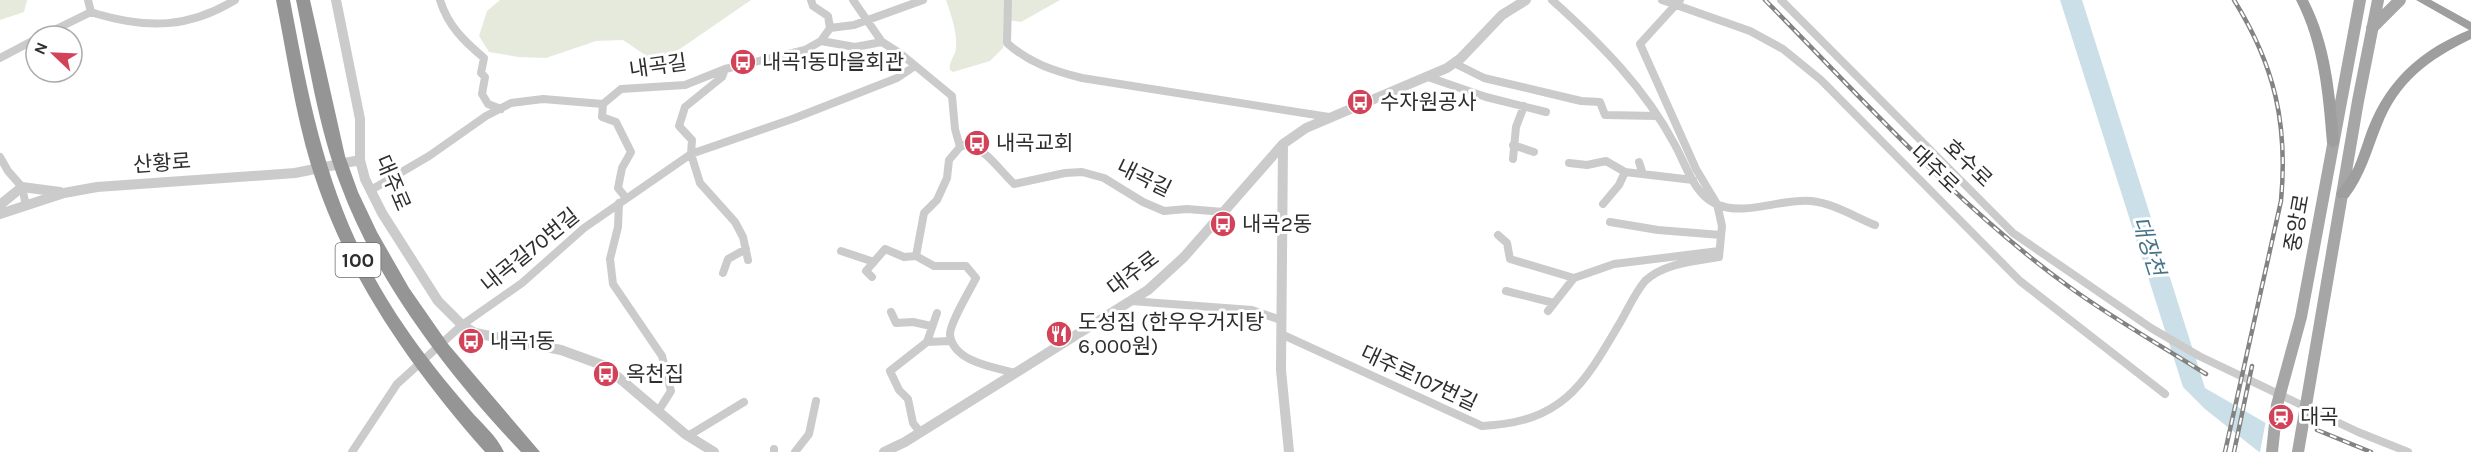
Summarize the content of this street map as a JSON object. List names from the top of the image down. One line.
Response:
{"streets":{"highway":["100"],"main road":["중앙로"],"street":["내곡길","산황로","호수로","대주로","내곡길70번길","대주로107번길"]},"crossings":[["내곡길","대주로"],["산황로","대주로"],["대주로","내곡길70번길"]],"water":["대장천"],"places":{"bus stop":["내곡1동마을회관","수자원공사","내곡교회","내곡2동","내곡1동","옥천집"],"restaurant":["도성집 (한우우거지탕 6,000원)"],"station":["대곡"]},"north":"top left"}
